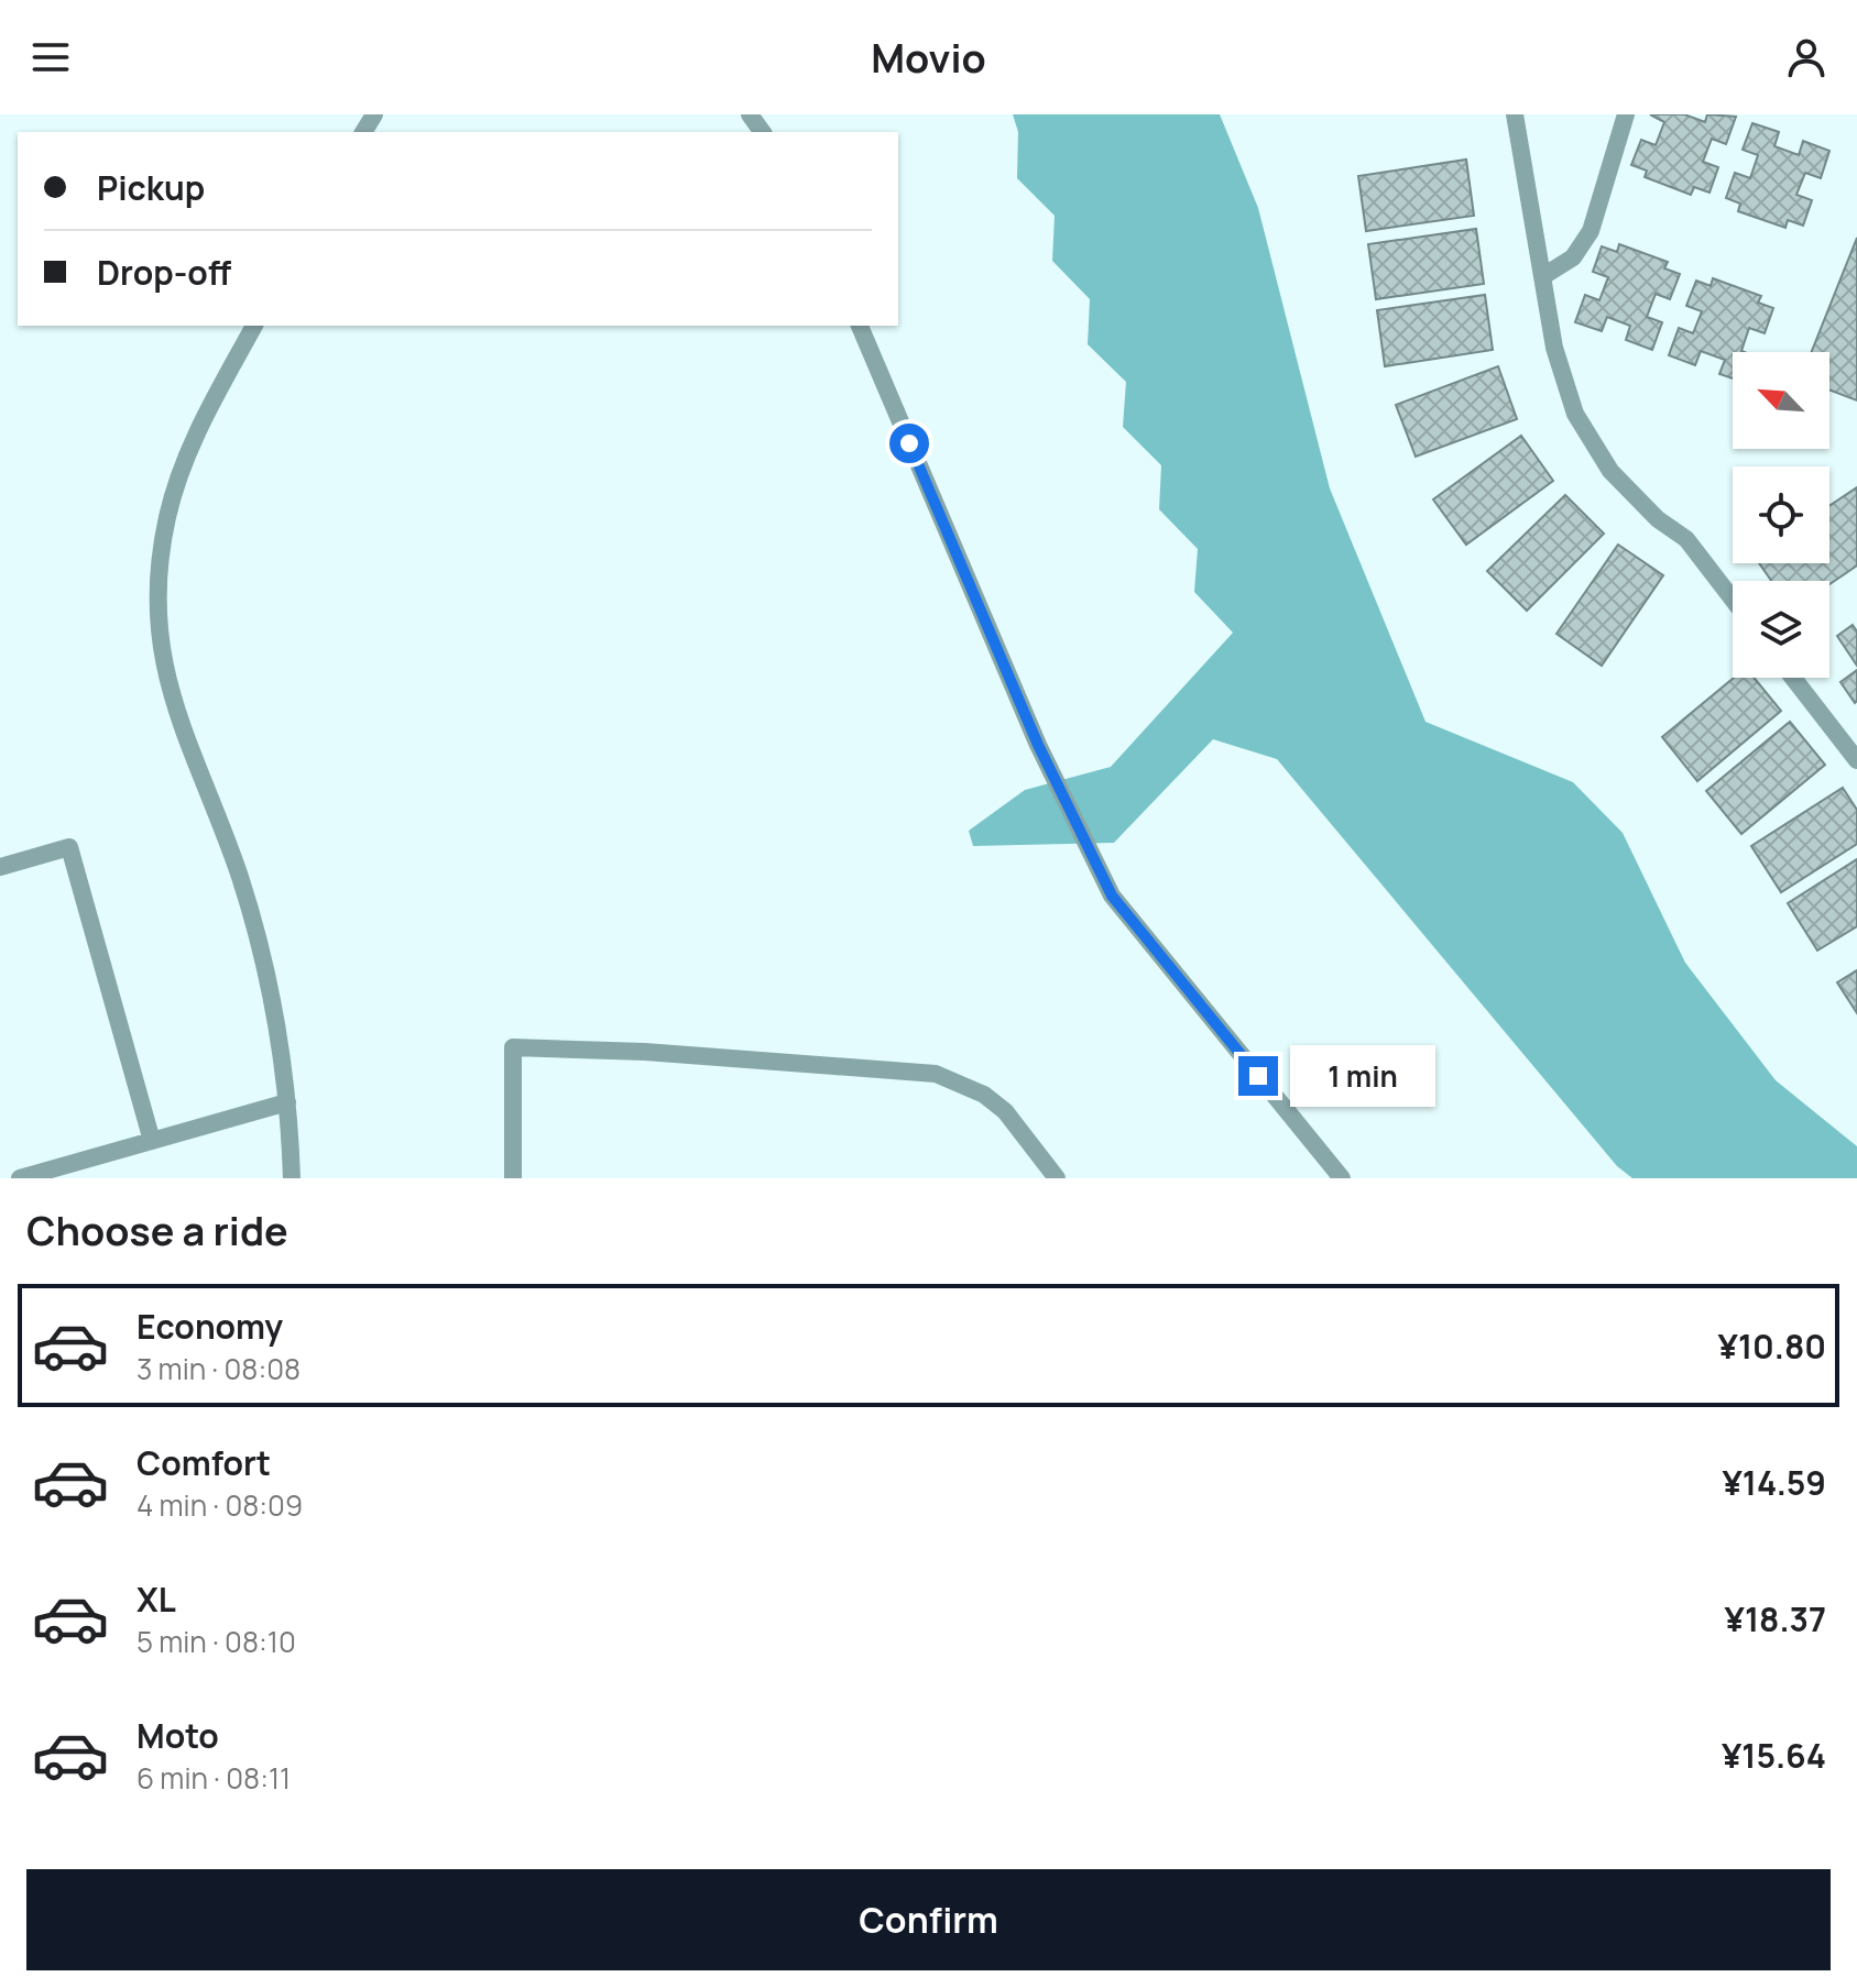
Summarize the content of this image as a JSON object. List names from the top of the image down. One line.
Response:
{"north":"top left","page":{"header":"Movio","banner":["Pickup","Drop-off"],"bubble":"1 min","heading":"Choose a ride","list":[{"name":"Economy","note":"3 min · 08:08","value":"¥10.80"},{"name":"Comfort","note":"4 min · 08:09","value":"¥14.59"},{"name":"XL","note":"5 min · 08:10","value":"¥18.37"},{"name":"Moto","note":"6 min · 08:11","value":"¥15.64"}],"buttons":"Confirm"}}
